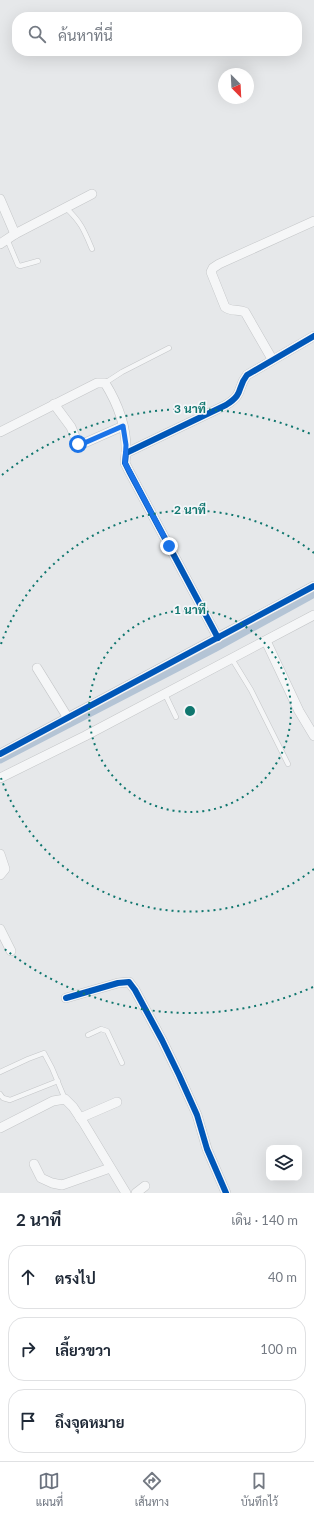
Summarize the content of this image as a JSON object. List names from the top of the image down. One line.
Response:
{"north":"bottom right","page":{"search":"ค้นหาที่นี่","heading":["2 นาที","เดิน · 140 m"],"list":[["ตรงไป","40 m"],["เลี้ยวขวา","100 m"],"ถึงจุดหมาย"],"nav":["แผนที่","เส้นทาง","บันทึกไว้"]},"rings":["3 นาที","2 นาที","1 นาที"]}
